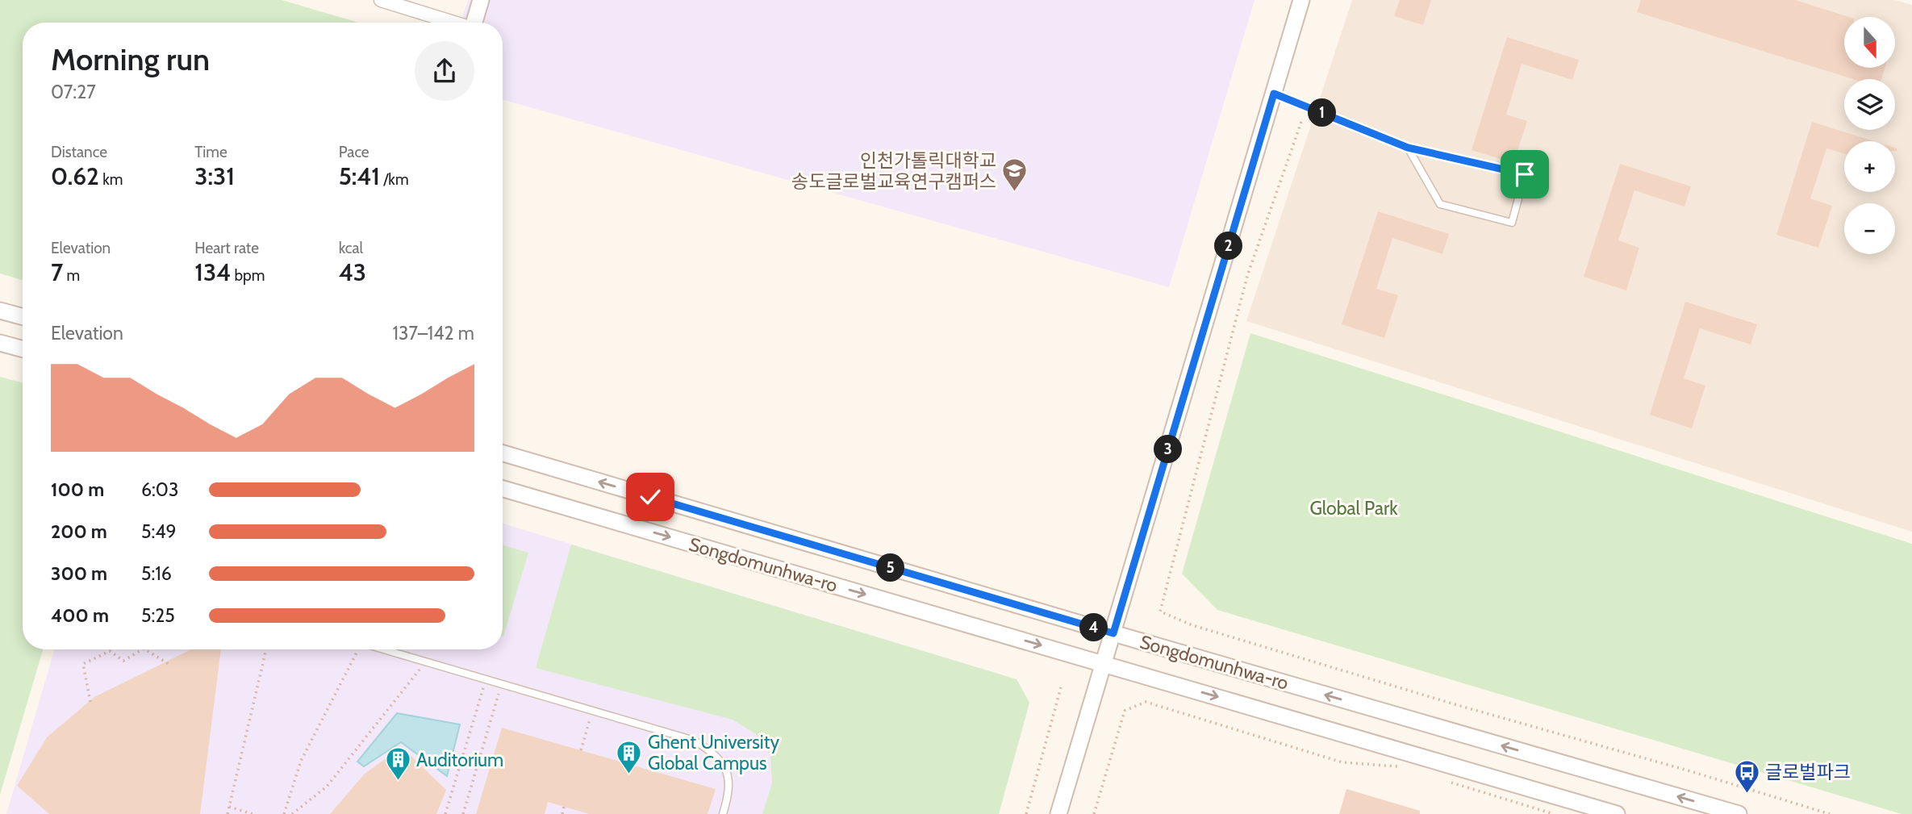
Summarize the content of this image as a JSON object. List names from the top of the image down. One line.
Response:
{"streets":{"street":["Songdomunhwa-ro"]},"parks":["Global Park"],"places":{"school or university":["인천가톨릭대학교 송도글로벌교육연구캠퍼스"],"building":["Ghent University Global Campus","Auditorium"],"bus stop":["글로벌파크"]},"north":"bottom","page":{"map_buttons":["+","−"],"heading":["Morning run","07:27"],"pins":["1","2","3","5","4"],"stats":[["Distance","0.62 km"],["Time","3:31"],["Pace","5:41 /km"],["Elevation","7 m"],["Heart rate","134 bpm"],["kcal","43"]],"chart":["Elevation","137–142 m"],"list":[{"name":"100 m","note":"6:03"},{"name":"200 m","note":"5:49"},{"name":"300 m","note":"5:16"},{"name":"400 m","note":"5:25"}]}}
